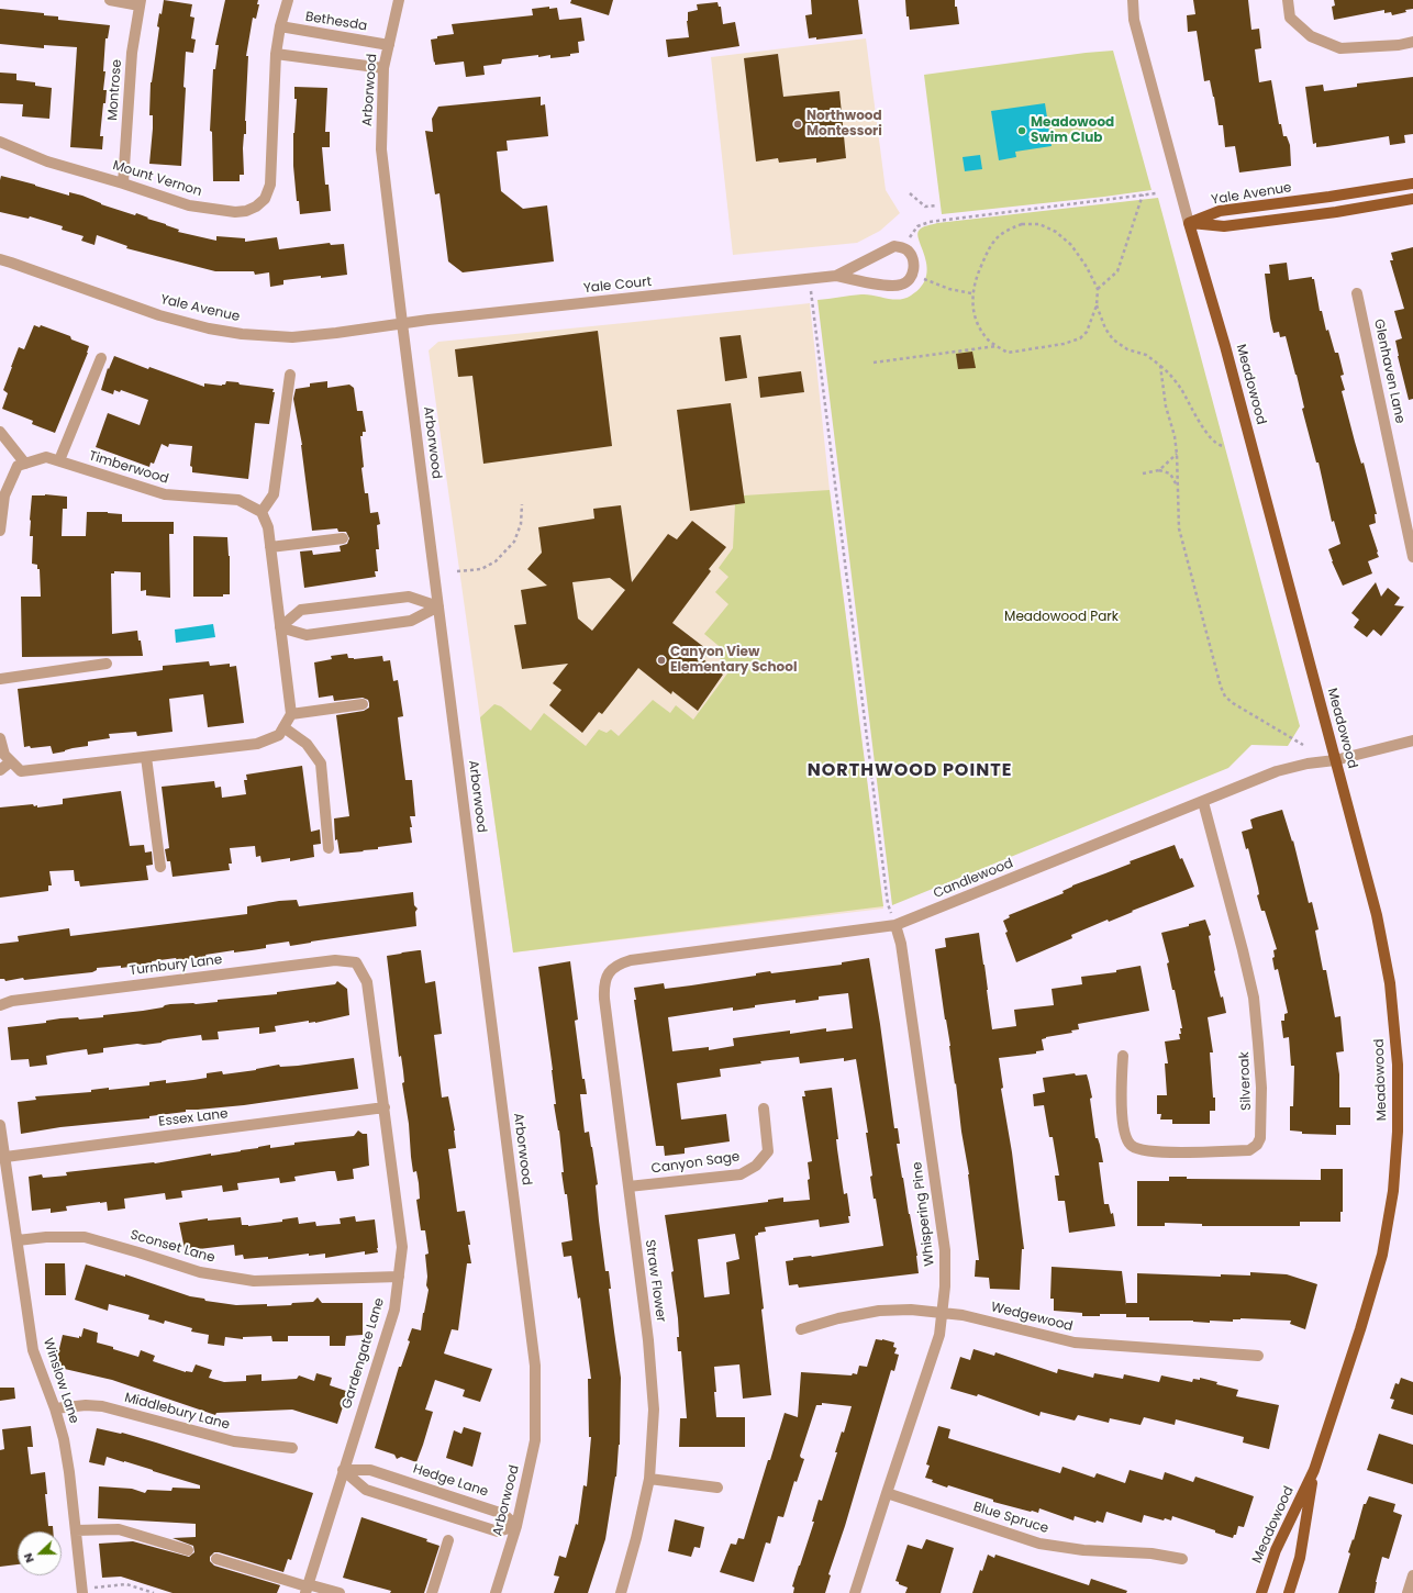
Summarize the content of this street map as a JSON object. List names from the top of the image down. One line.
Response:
{"streets":{"main road":["Yale Avenue","Meadowood"],"street":["Bethesda","Montrose","Arborwood","Mount Vernon","Yale Court","Glenhaven Lane","Timberwood","Candlewood","Turnbury Lane","Silveroak","Essex Lane","Canyon Sage","Whispering Pine","Sconset Lane","Straw Flower","Wedgewood","Gardengate Lane","Winslow Lane","Middlebury Lane","Hedge Lane","Blue Spruce"]},"crossings":[["Bethesda","Arborwood"],["Bethesda","Mount Vernon"],["Montrose","Mount Vernon"],["Arborwood","Yale Avenue"],["Arborwood","Yale Court"],["Arborwood","Hedge Lane"],["Yale Avenue","Yale Court"],["Yale Avenue","Meadowood"],["Meadowood","Candlewood"],["Candlewood","Silveroak"],["Candlewood","Whispering Pine"],["Candlewood","Straw Flower"],["Turnbury Lane","Gardengate Lane"],["Essex Lane","Gardengate Lane"],["Essex Lane","Winslow Lane"],["Canyon Sage","Straw Flower"],["Whispering Pine","Wedgewood"],["Whispering Pine","Blue Spruce"],["Sconset Lane","Gardengate Lane"],["Sconset Lane","Winslow Lane"],["Gardengate Lane","Hedge Lane"],["Winslow Lane","Middlebury Lane"]],"districts":["NORTHWOOD POINTE"],"parks":["Meadowood Park"],"places":["Northwood Montessori","Meadowood Swim Club","Canyon View Elementary School"],"north":"left"}
